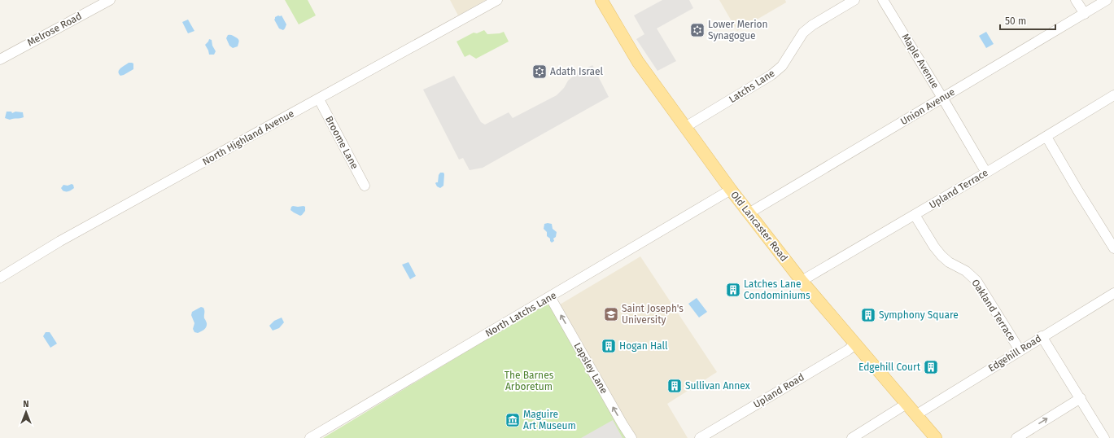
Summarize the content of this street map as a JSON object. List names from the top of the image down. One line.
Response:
{"streets":{"main road":["Old Lancaster Road"],"street":["Melrose Road","Maple Avenue","Latchs Lane","Union Avenue","North Highland Avenue","Broome Lane","Upland Terrace","Oakland Terrace","North Latchs Lane","Edgehill Road","Lapsley Lane","Upland Road"]},"crossings":[["Maple Avenue","Union Avenue"],["Maple Avenue","Upland Terrace"],["Latchs Lane","Old Lancaster Road"],["Union Avenue","Old Lancaster Road"],["North Highland Avenue","Broome Lane"],["Upland Terrace","Old Lancaster Road"],["Upland Terrace","Oakland Terrace"],["Old Lancaster Road","North Latchs Lane"],["Old Lancaster Road","Edgehill Road"],["Old Lancaster Road","Upland Road"],["Oakland Terrace","Edgehill Road"],["North Latchs Lane","Lapsley Lane"]],"one_way":["Lapsley Lane"],"parks":["The Barnes Arboretum"],"places":{"synagogue":["Lower Merion Synagogue","Adath Israel"],"building":["Latches Lane Condominiums","Symphony Square","Hogan Hall","Edgehill Court","Sullivan Annex"],"school or university":["Saint Joseph's University"],"museum":["Maguire Art Museum"]},"scale_bar":"50 m","north":"top"}
